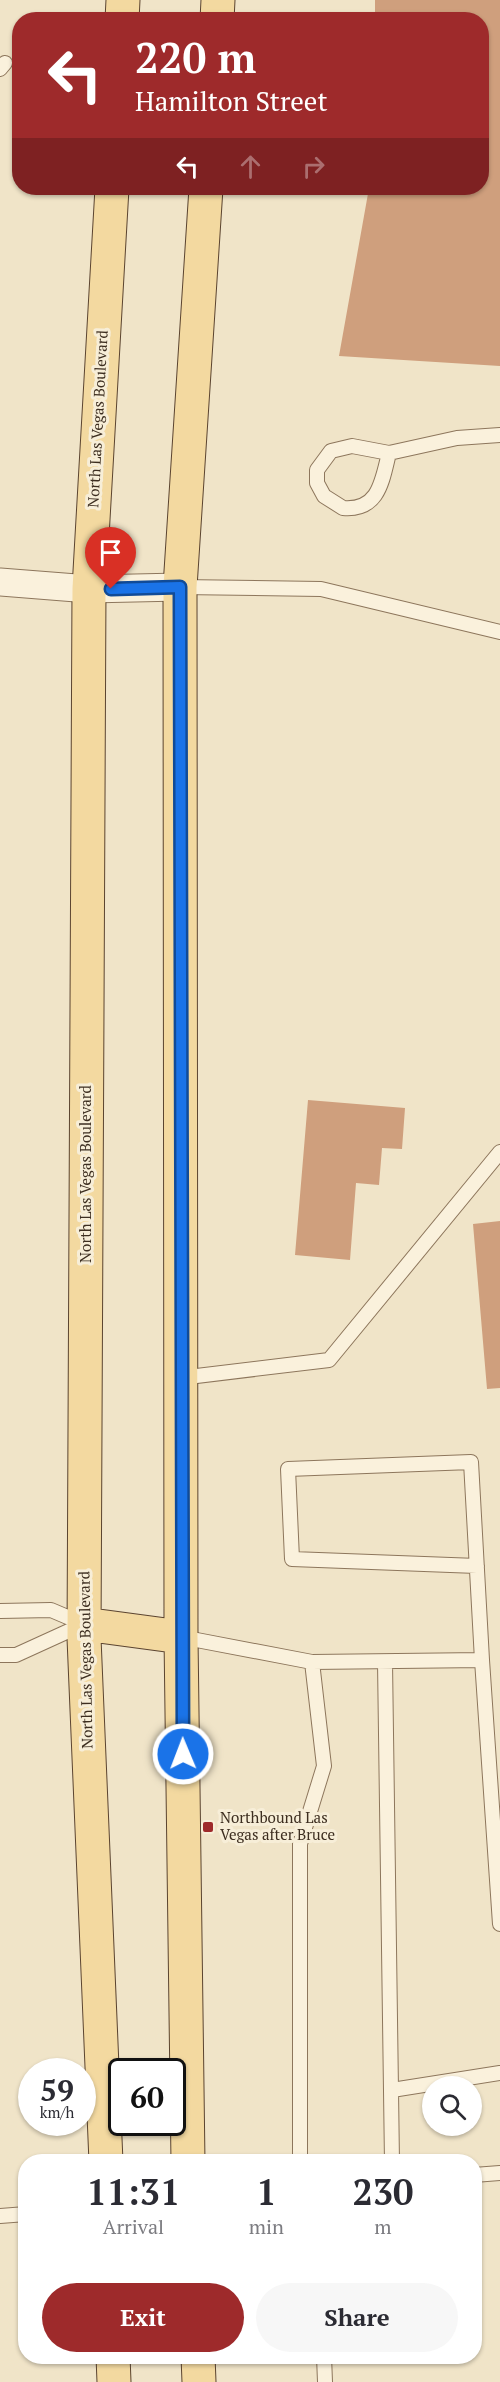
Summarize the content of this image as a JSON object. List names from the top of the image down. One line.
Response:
{"streets":{"main road":["North Las Vegas Boulevard"]},"places":{"transit":["Northbound Las Vegas after Bruce"]},"page":{"turn":["220 m","Hamilton Street"],"speed":"59 km/h","limit":"60","eta":["11:31","Arrival","1","min","230","m"],"buttons":["Exit","Share"]}}
